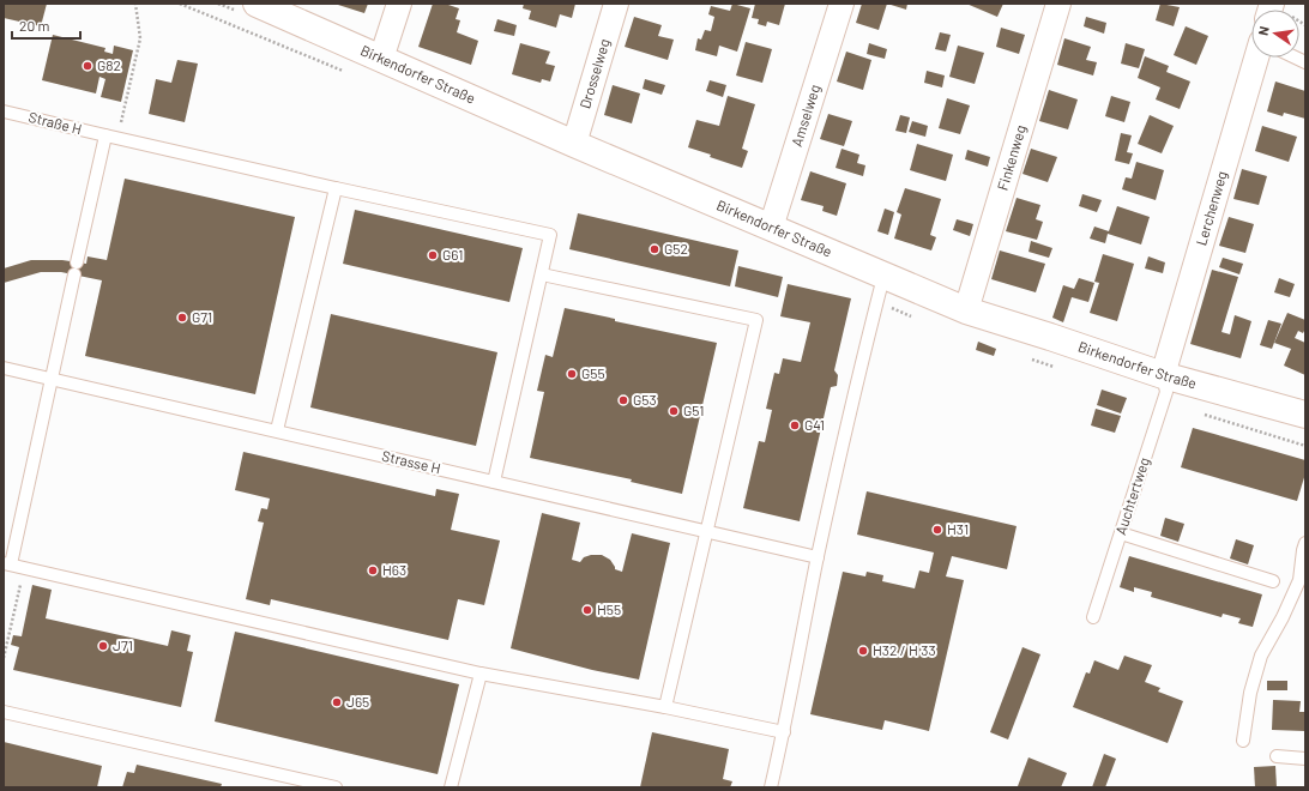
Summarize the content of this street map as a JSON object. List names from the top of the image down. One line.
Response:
{"streets":{"street":["Birkendorfer Straße","Drosselweg","Amselweg","Finkenweg","Lerchenweg"],"lane":["Straße H","Strasse H","Auchtertweg"]},"crossings":[["Birkendorfer Straße","Drosselweg"],["Birkendorfer Straße","Amselweg"],["Birkendorfer Straße","Finkenweg"],["Birkendorfer Straße","Lerchenweg"],["Birkendorfer Straße","Auchtertweg"],["Lerchenweg","Auchtertweg"]],"places":["G82","G52","G61","G71","G55","G53","G51","G41","H31","H63","H55","J71","H32 / H 33","J65"],"scale_bar":"20 m","north":"left"}
